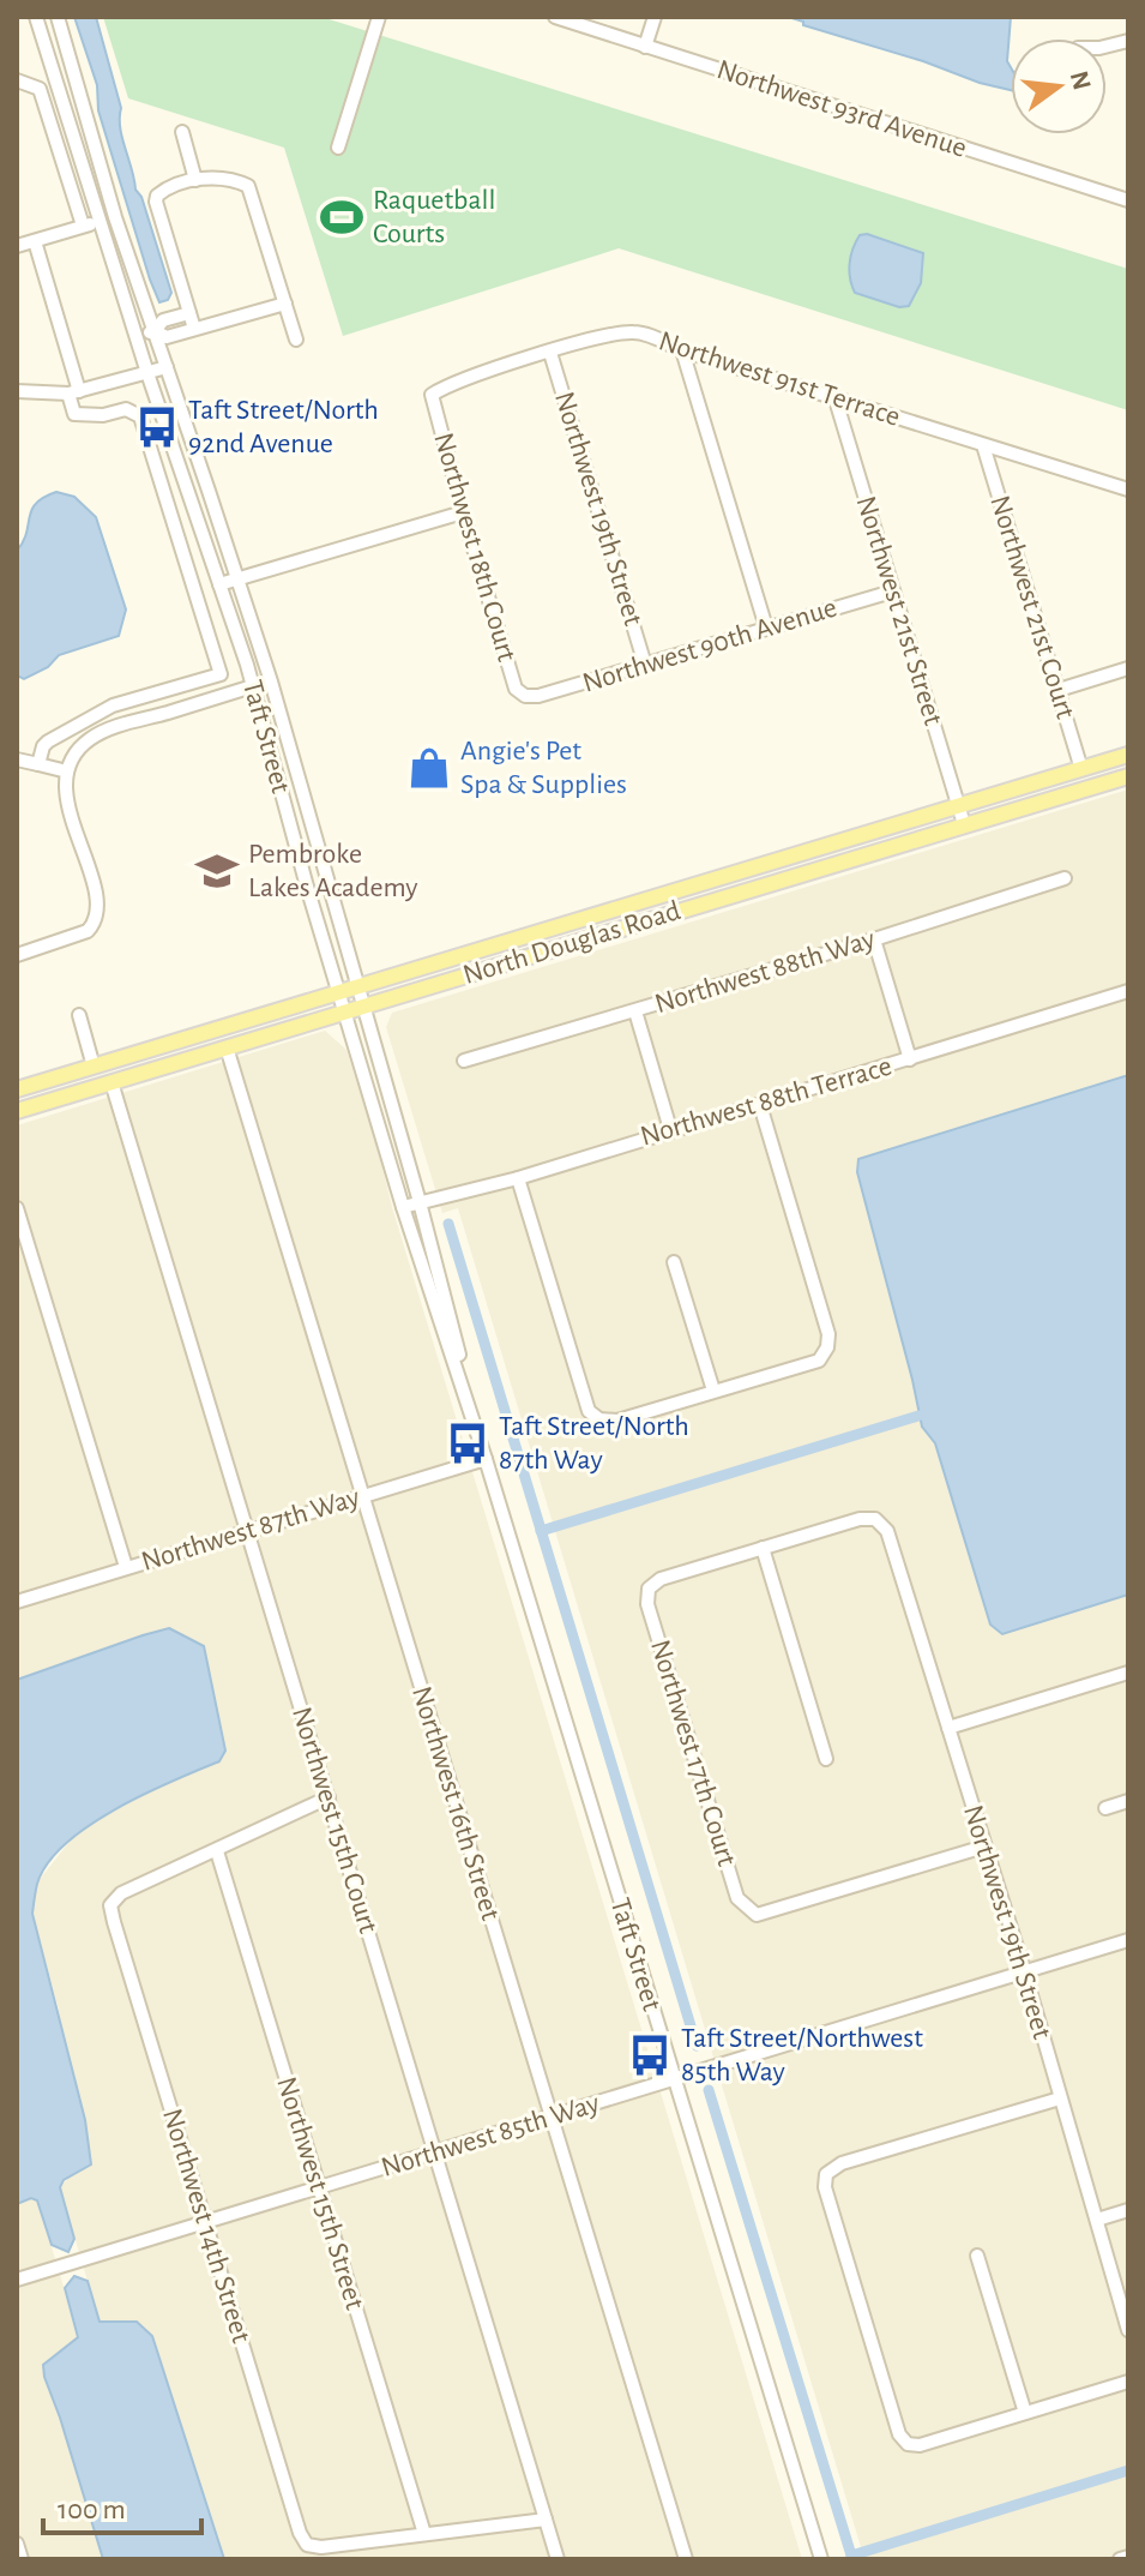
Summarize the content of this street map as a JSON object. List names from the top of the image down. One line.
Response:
{"streets":{"main road":["North Douglas Road"],"street":["Northwest 93rd Avenue","Northwest 91st Terrace","Northwest 19th Street","Northwest 18th Court","Northwest 21st Court","Northwest 21st Street","Northwest 90th Avenue","Taft Street","Northwest 88th Way","Northwest 88th Terrace","Northwest 87th Way","Northwest 17th Court","Northwest 16th Street","Northwest 15th Court","Northwest 85th Way","Northwest 15th Street","Northwest 14th Street"]},"crossings":[["Northwest 91st Terrace","Northwest 19th Street"],["Northwest 91st Terrace","Northwest 18th Court"],["Northwest 91st Terrace","Northwest 21st Court"],["Northwest 91st Terrace","Northwest 21st Street"],["Northwest 19th Street","Northwest 90th Avenue"],["Northwest 19th Street","Northwest 17th Court"],["Northwest 19th Street","Northwest 85th Way"],["Northwest 18th Court","Northwest 90th Avenue"],["Northwest 21st Court","North Douglas Road"],["Northwest 21st Street","Northwest 90th Avenue"],["Northwest 21st Street","North Douglas Road"],["Taft Street","North Douglas Road"],["Taft Street","Northwest 88th Terrace"],["Taft Street","Northwest 87th Way"],["Taft Street","Northwest 85th Way"],["North Douglas Road","Northwest 16th Street"],["North Douglas Road","Northwest 15th Court"],["Northwest 87th Way","Northwest 16th Street"],["Northwest 87th Way","Northwest 15th Court"],["Northwest 16th Street","Northwest 85th Way"],["Northwest 15th Court","Northwest 85th Way"],["Northwest 85th Way","Northwest 15th Street"],["Northwest 85th Way","Northwest 14th Street"],["Northwest 15th Street","Northwest 14th Street"]],"places":{"sports":["Raquetball Courts"],"bus stop":["Taft Street/North 92nd Avenue","Taft Street/North 87th Way","Taft Street/Northwest 85th Way"],"shop":["Angie's Pet Spa & Supplies"],"school or university":["Pembroke Lakes Academy"]},"scale_bar":"100 m","north":"right"}
